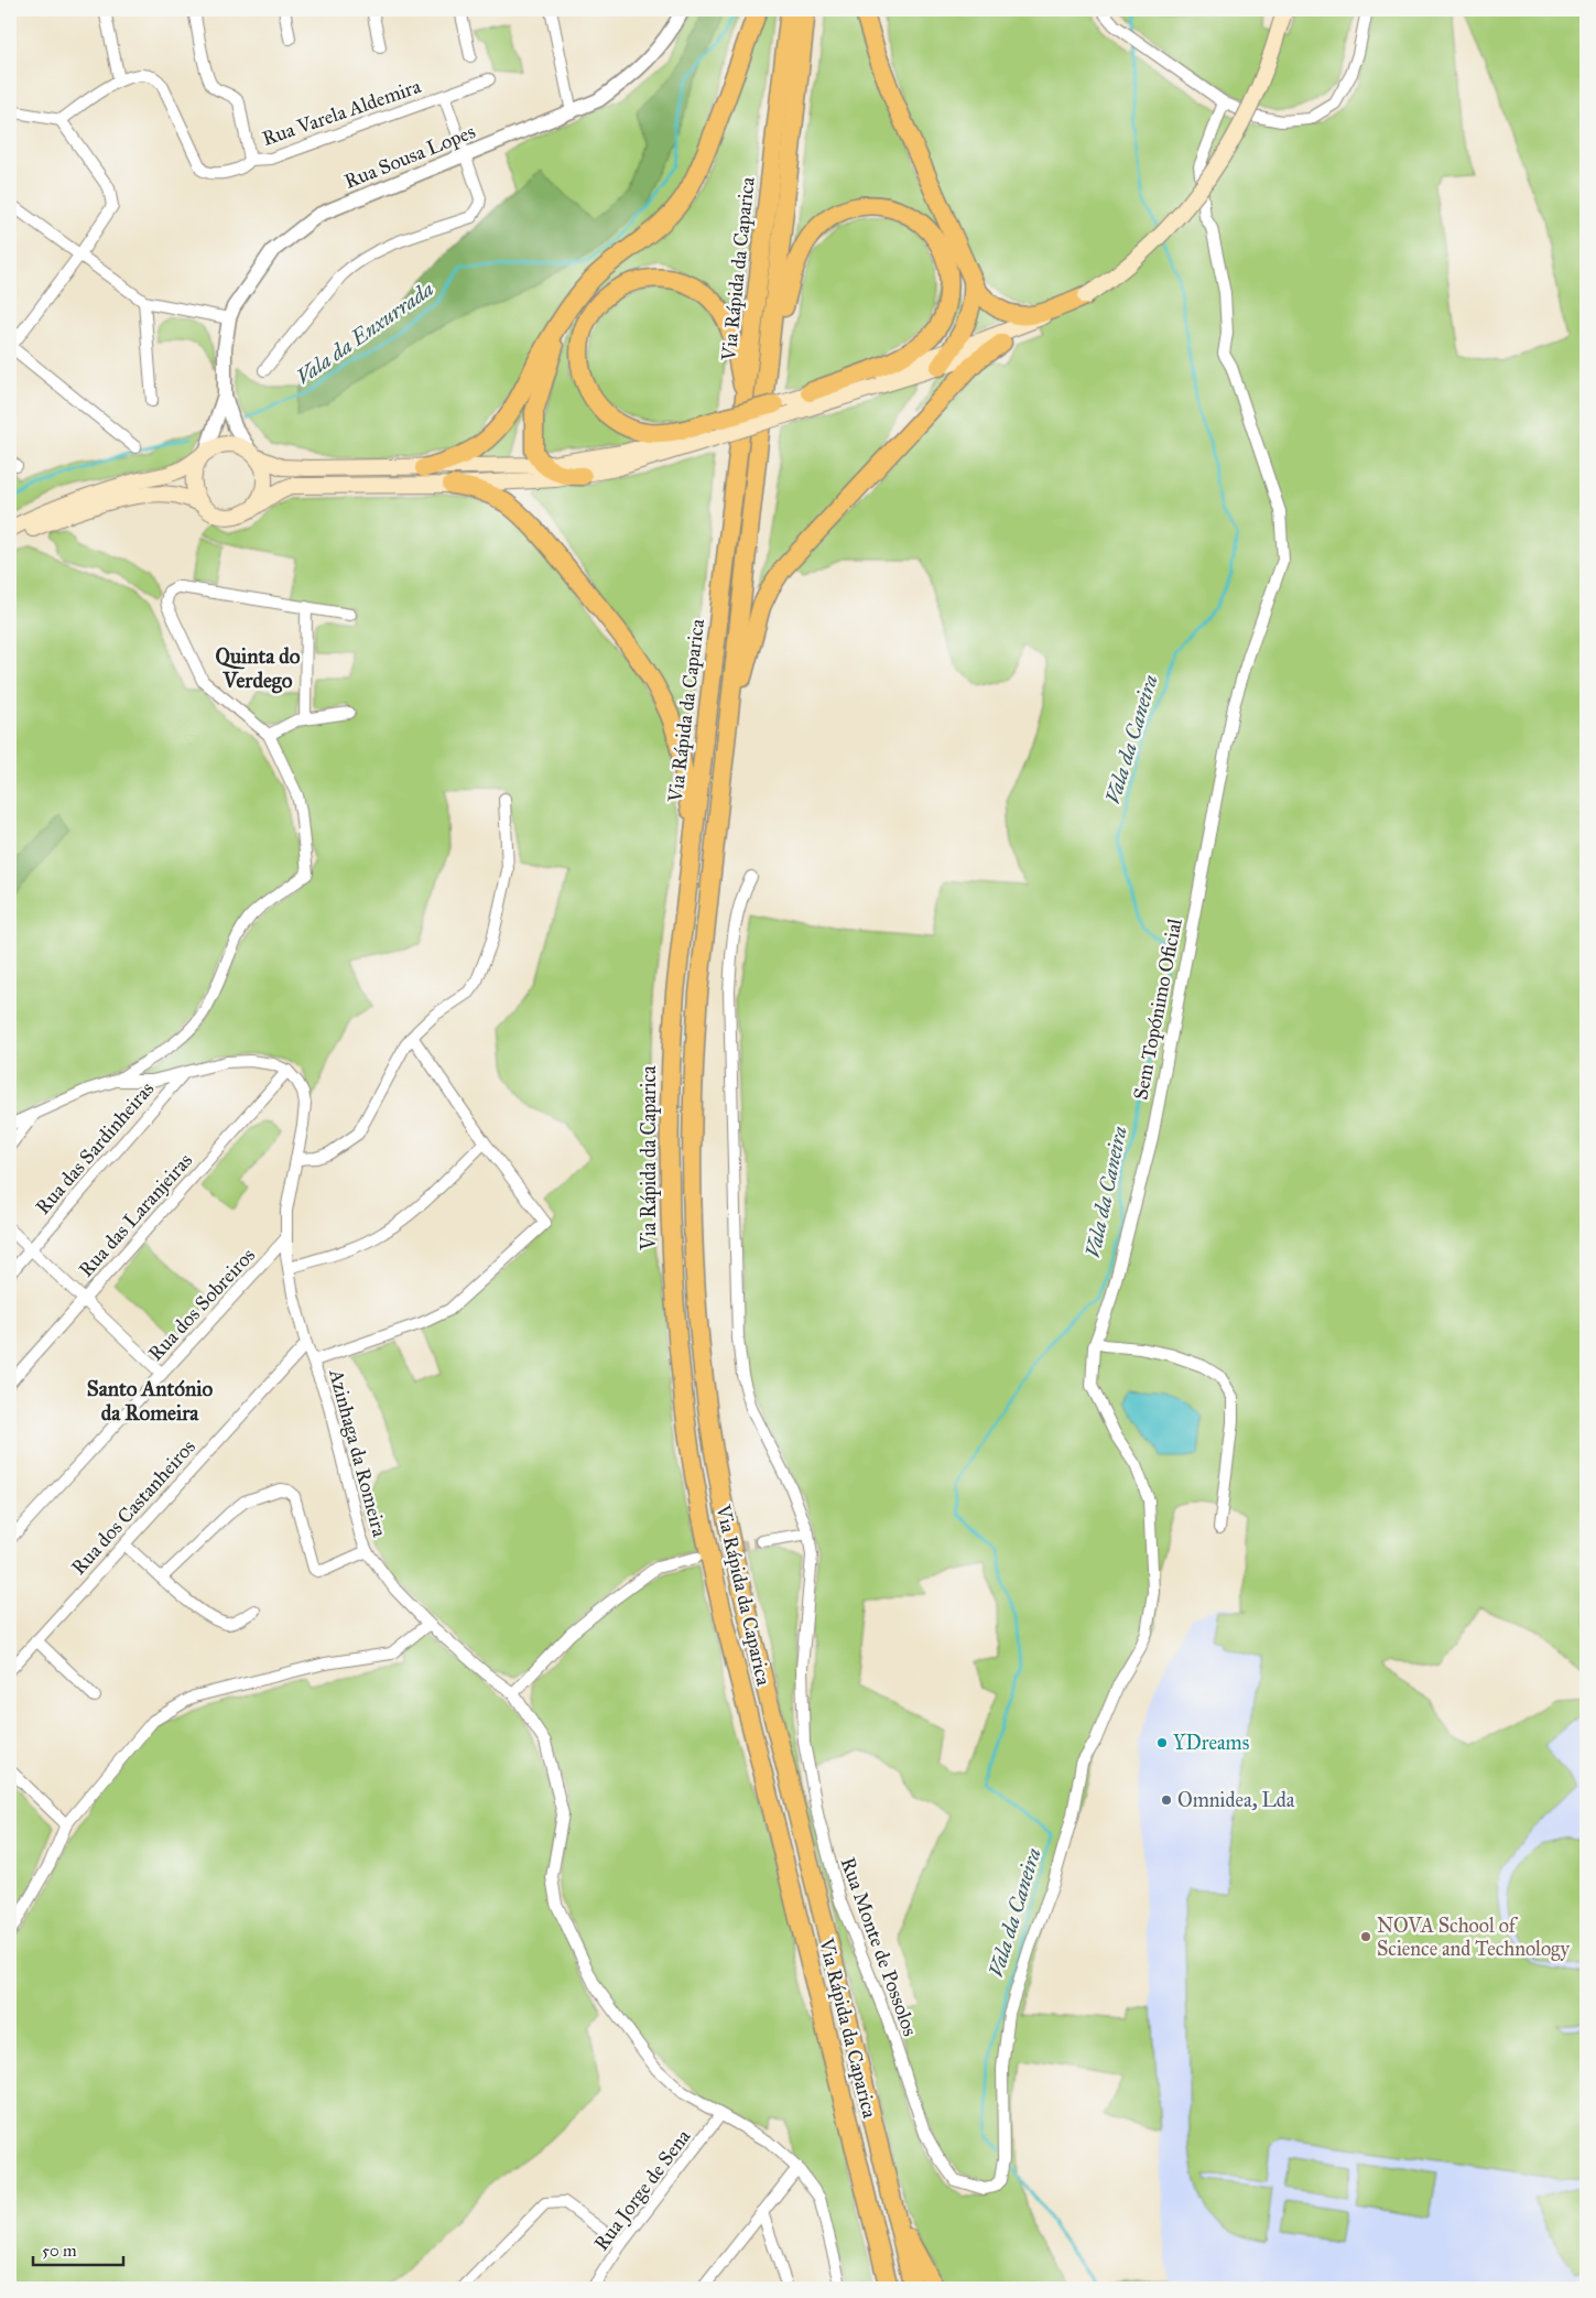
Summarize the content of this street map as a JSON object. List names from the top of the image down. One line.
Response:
{"streets":{"highway":["Via Rápida da Caparica"],"street":["Rua Varela Aldemira","Rua Sousa Lopes","Sem Topónimo Oficial","Rua das Sardinheiras","Rua das Laranjeiras","Rua dos Sobreiros","Azinhaga da Romeira","Rua dos Castanheiros","Rua Monte de Possolos","Rua Jorge de Sena"]},"crossings":[["Rua Varela Aldemira","Rua Sousa Lopes"],["Sem Topónimo Oficial","Rua Monte de Possolos"],["Rua das Laranjeiras","Azinhaga da Romeira"],["Rua dos Sobreiros","Azinhaga da Romeira"],["Azinhaga da Romeira","Rua dos Castanheiros"],["Azinhaga da Romeira","Rua Jorge de Sena"]],"districts":["Quinta do Verdego","Santo António da Romeira"],"water":["Vala da Enxurrada","Vala da Caneira"],"places":["YDreams","Omnidea, Lda","NOVA School of Science and Technology"],"scale_bar":"50 m"}
